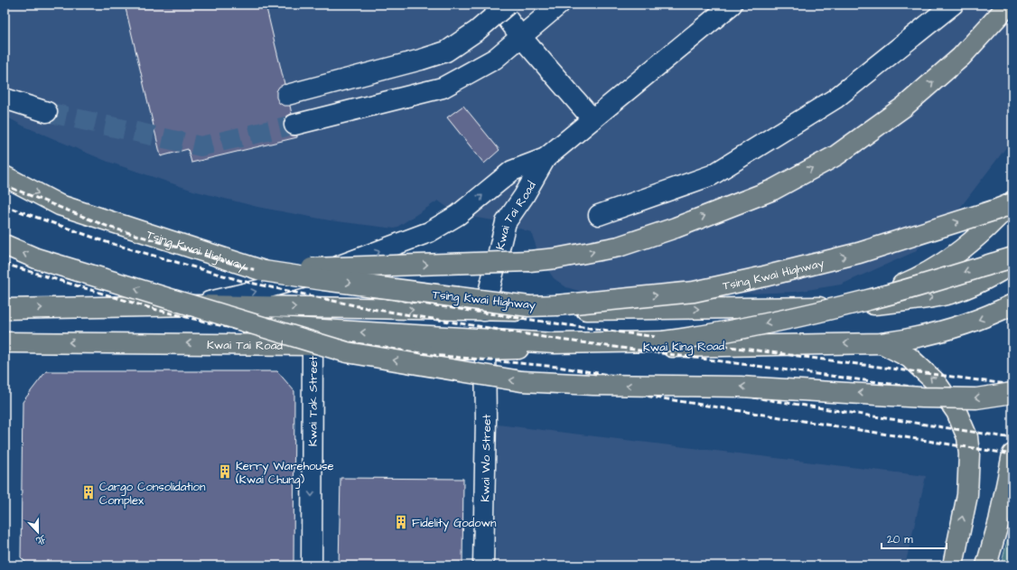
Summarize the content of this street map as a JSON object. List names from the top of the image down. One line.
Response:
{"streets":{"main road":["Kwai Tai Road","Tsing Kwai Highway","Kwai King Road"],"street":["Kwai Tak Street","Kwai Wo Street"]},"crossings":[["Kwai Tai Road","Kwai King Road"],["Kwai Tai Road","Kwai Tak Street"],["Kwai Tai Road","Kwai Wo Street"],["Kwai King Road","Kwai Wo Street"]],"one_way":["Kwai Tak Street"],"places":{"building":["Kerry Warehouse (Kwai Chung)","Cargo Consolidation Complex","Fidelity Godown"]},"scale_bar":"20 m","north":"bottom"}
